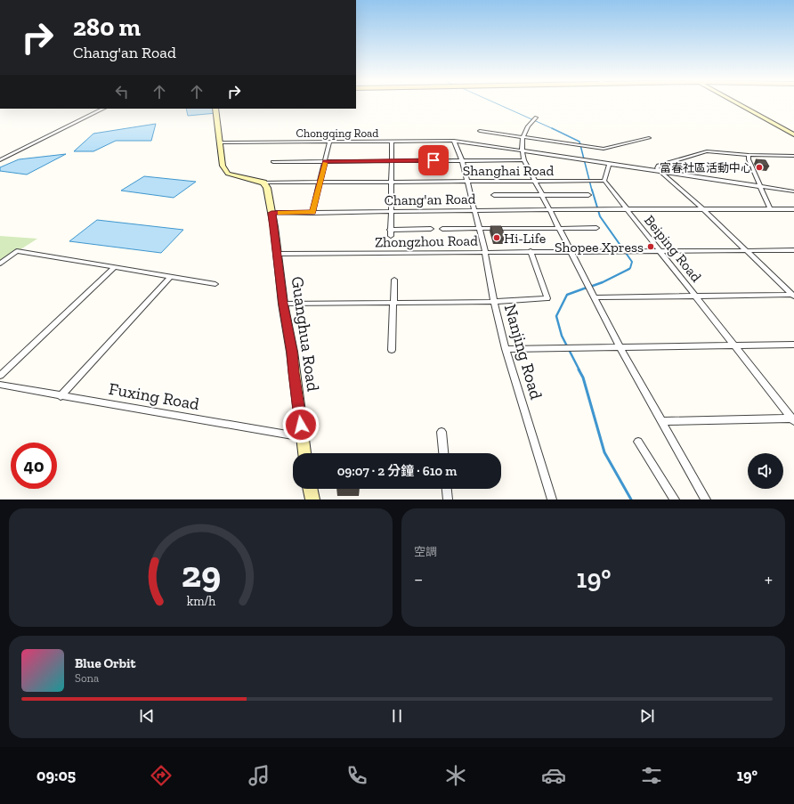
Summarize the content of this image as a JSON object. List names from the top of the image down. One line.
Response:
{"streets":{"street":["Chongqing Road","Shanghai Road","Chang'an Road","Zhongzhou Road","Beiping Road","Guanghua Road","Nanjing Road","Fuxing Road"]},"crossings":[["Chongqing Road","Nanjing Road"],["Shanghai Road","Beiping Road"],["Shanghai Road","Guanghua Road"],["Shanghai Road","Nanjing Road"],["Chang'an Road","Beiping Road"],["Chang'an Road","Guanghua Road"],["Chang'an Road","Nanjing Road"],["Zhongzhou Road","Beiping Road"],["Zhongzhou Road","Guanghua Road"],["Zhongzhou Road","Nanjing Road"],["Guanghua Road","Fuxing Road"]],"places":["富春社區活動中心","Hi-Life","Shopee Xpress"],"page":{"turn":["280 m","Chang'an Road"],"limit":"40","trip":"09:07 · 2 分鐘 · 610 m","tile":"空調","heat":["−","19°","+"],"song":["Blue Orbit","Sona"],"tabs":["09:05","19°"],"gauge":["29","km/h"]}}
